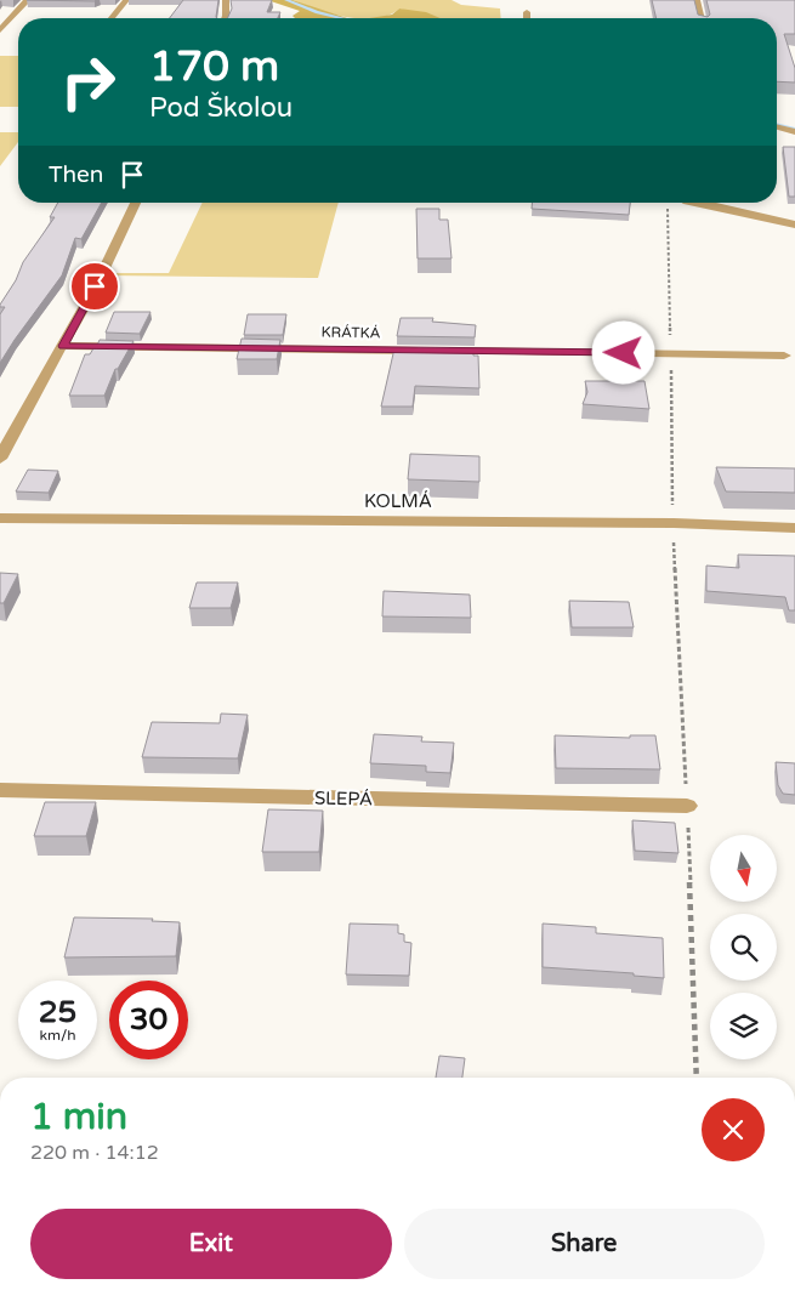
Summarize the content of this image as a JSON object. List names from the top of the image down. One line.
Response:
{"streets":{"street":["KRÁTKÁ","KOLMÁ","SLEPÁ"]},"north":"bottom","page":{"turn":["170 m","Pod Školou"],"then":"Then","speed":"25 km/h","limit":"30","heading":["1 min","220 m · 14:12"],"buttons":["Exit","Share"]}}
